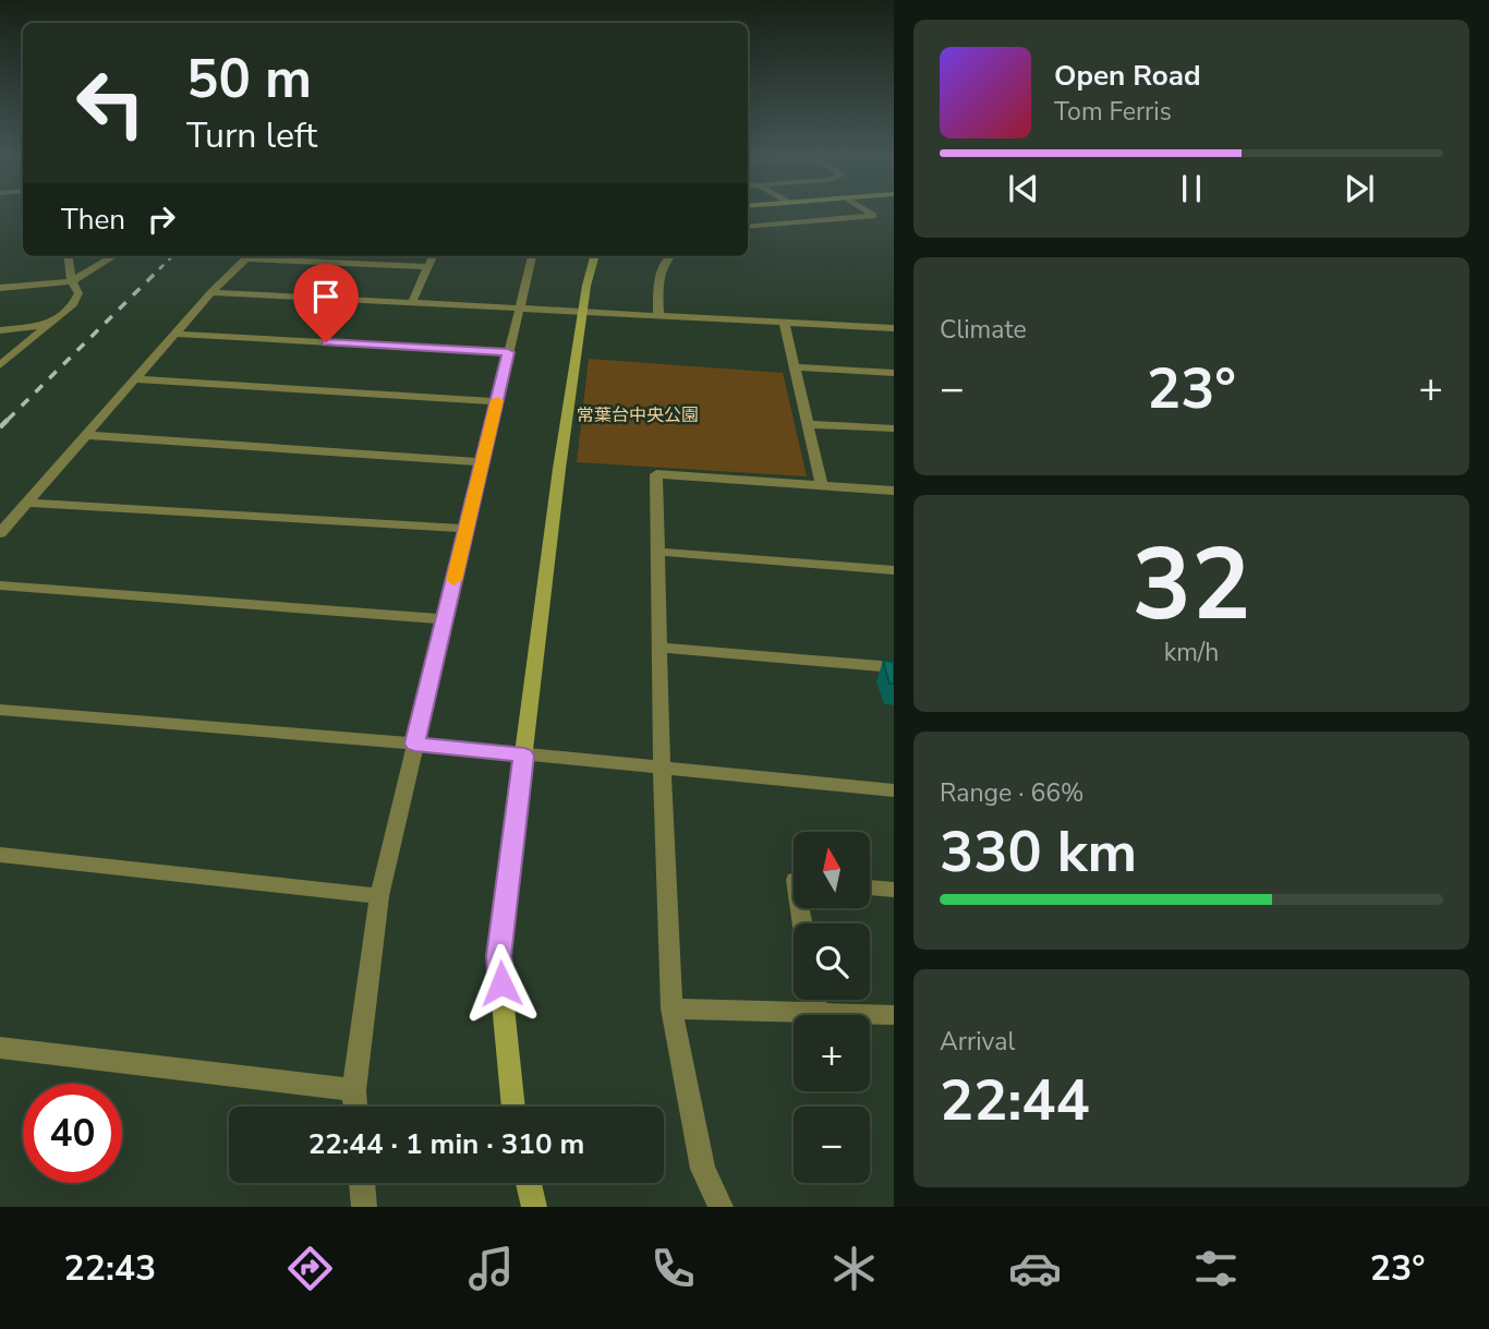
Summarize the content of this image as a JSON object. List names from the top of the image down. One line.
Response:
{"parks":["常葉台中央公園"],"north":"top","page":{"turn":["50 m","Turn left"],"song":["Open Road","Tom Ferris"],"then":"Then","tile":["Climate",["32","km/h"],["Range · 66%","330 km"],["Arrival","22:44"]],"heat":["−","23°","+"],"map_buttons":["+","−"],"limit":"40","trip":"22:44 · 1 min · 310 m","tabs":["22:43","23°"]}}
